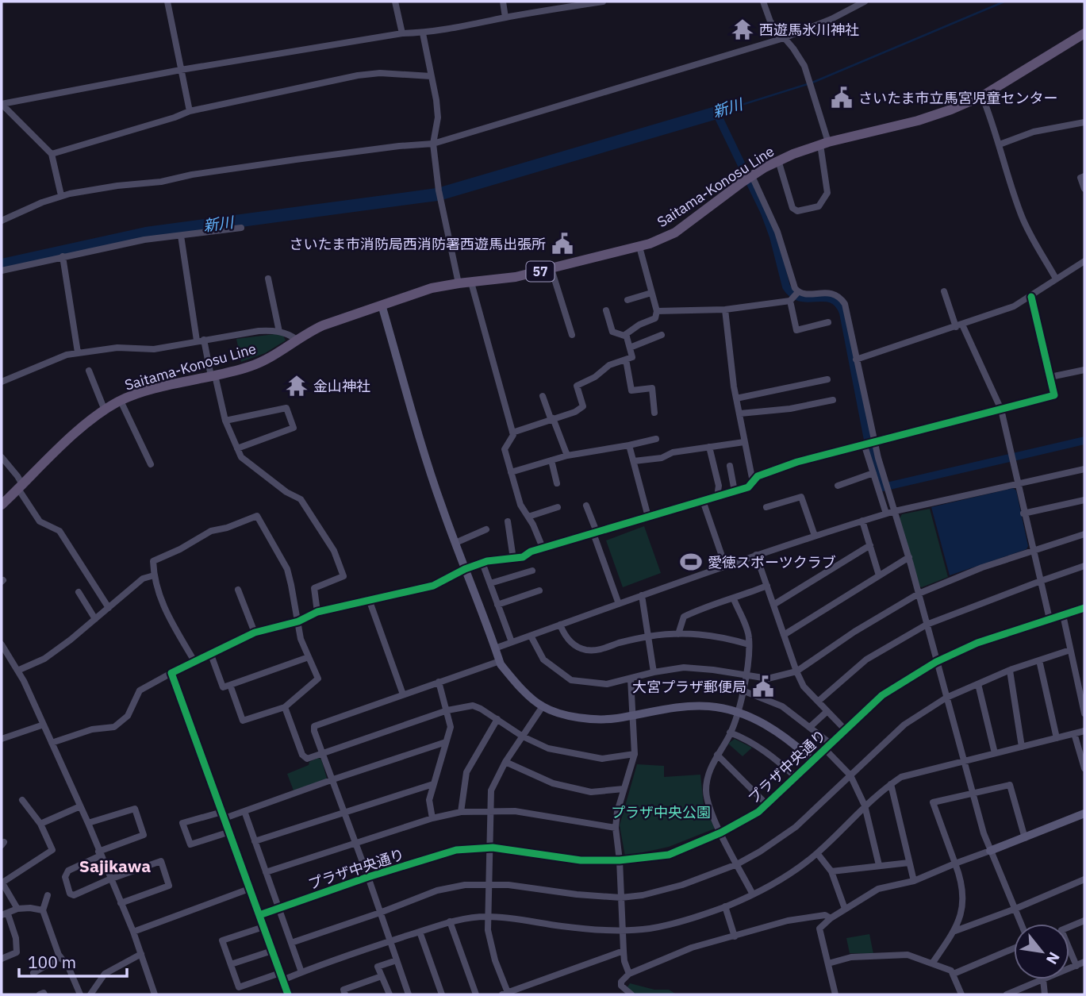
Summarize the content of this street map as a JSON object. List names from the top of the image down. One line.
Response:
{"streets":{"main road":["Saitama-Konosu Line","57"],"street":["プラザ中央通り"]},"districts":["Sajikawa"],"water":["新川"],"parks":["プラザ中央公園"],"places":{"temple":["西遊馬氷川神社","金山神社"],"public building":["さいたま市立馬宮児童センター","さいたま市消防局西消防署西遊馬出張所","大宮プラザ郵便局"],"sports":["愛徳スポーツクラブ"]},"scale_bar":"100 m","north":"bottom right"}
